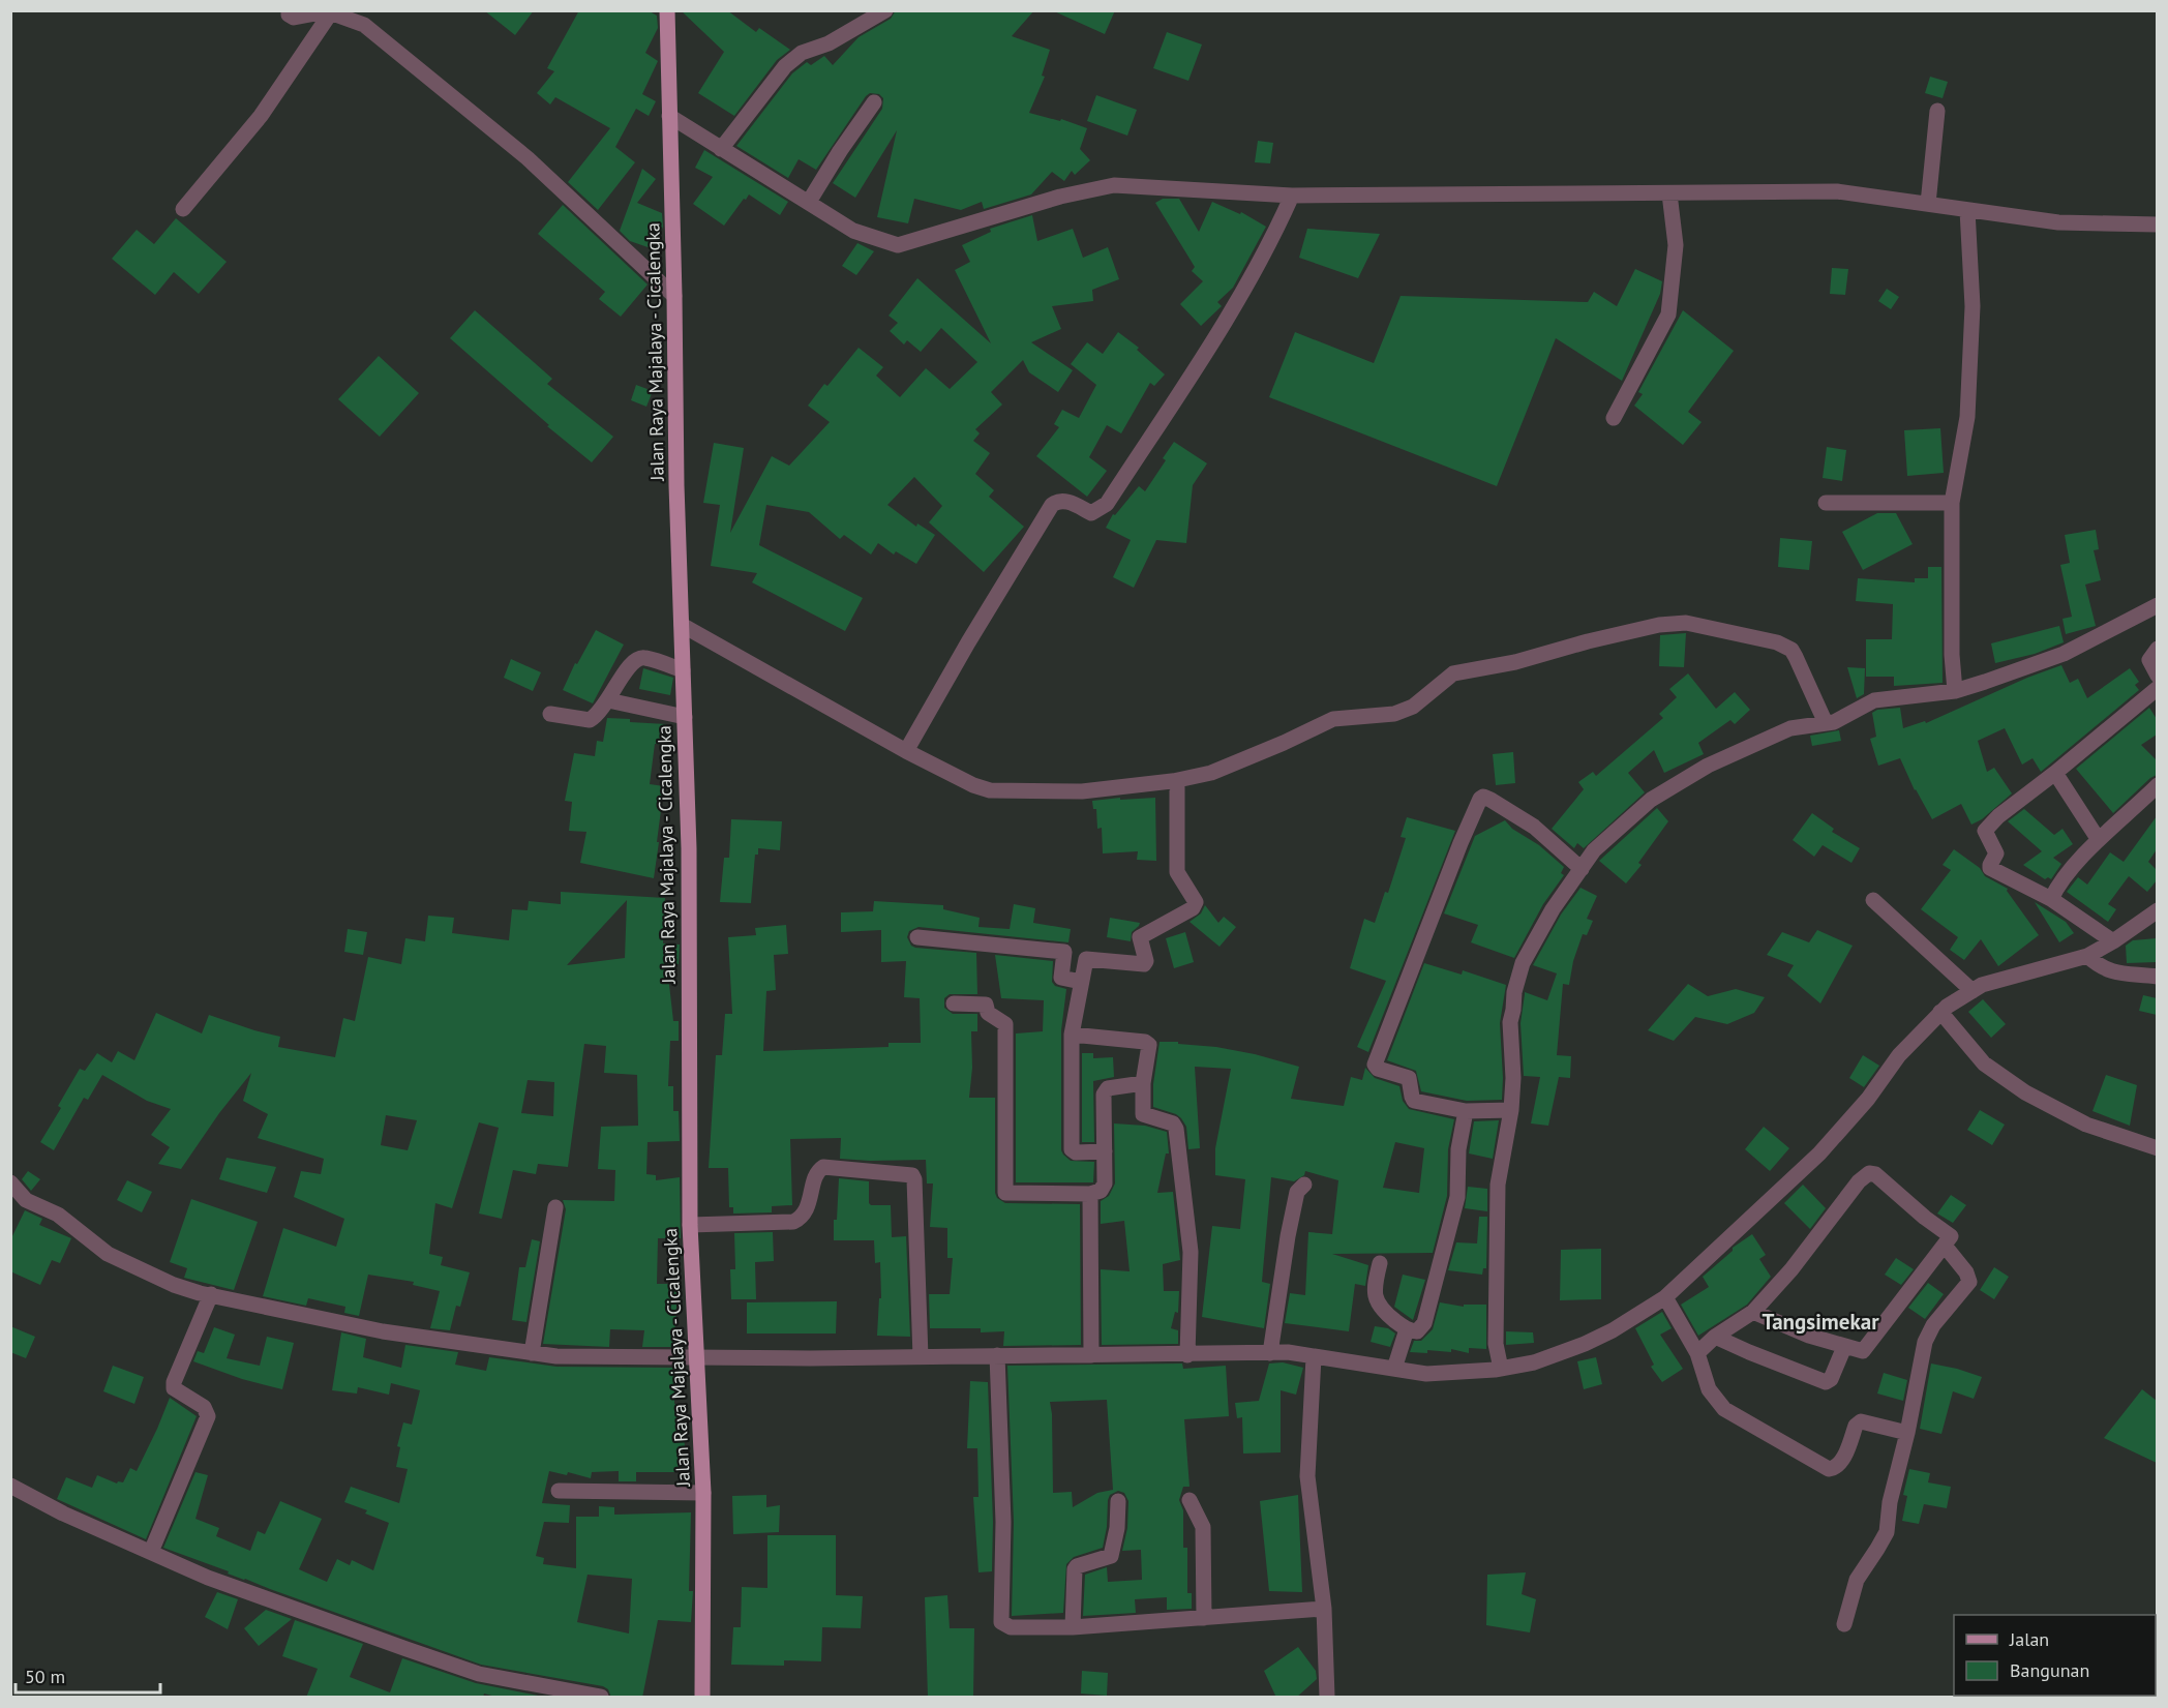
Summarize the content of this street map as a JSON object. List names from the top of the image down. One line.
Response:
{"streets":{"main road":["Jalan Raya Majalaya - Cicalengka"]},"districts":["Tangsimekar"],"legend":["Jalan","Bangunan"],"scale_bar":"50 m"}
